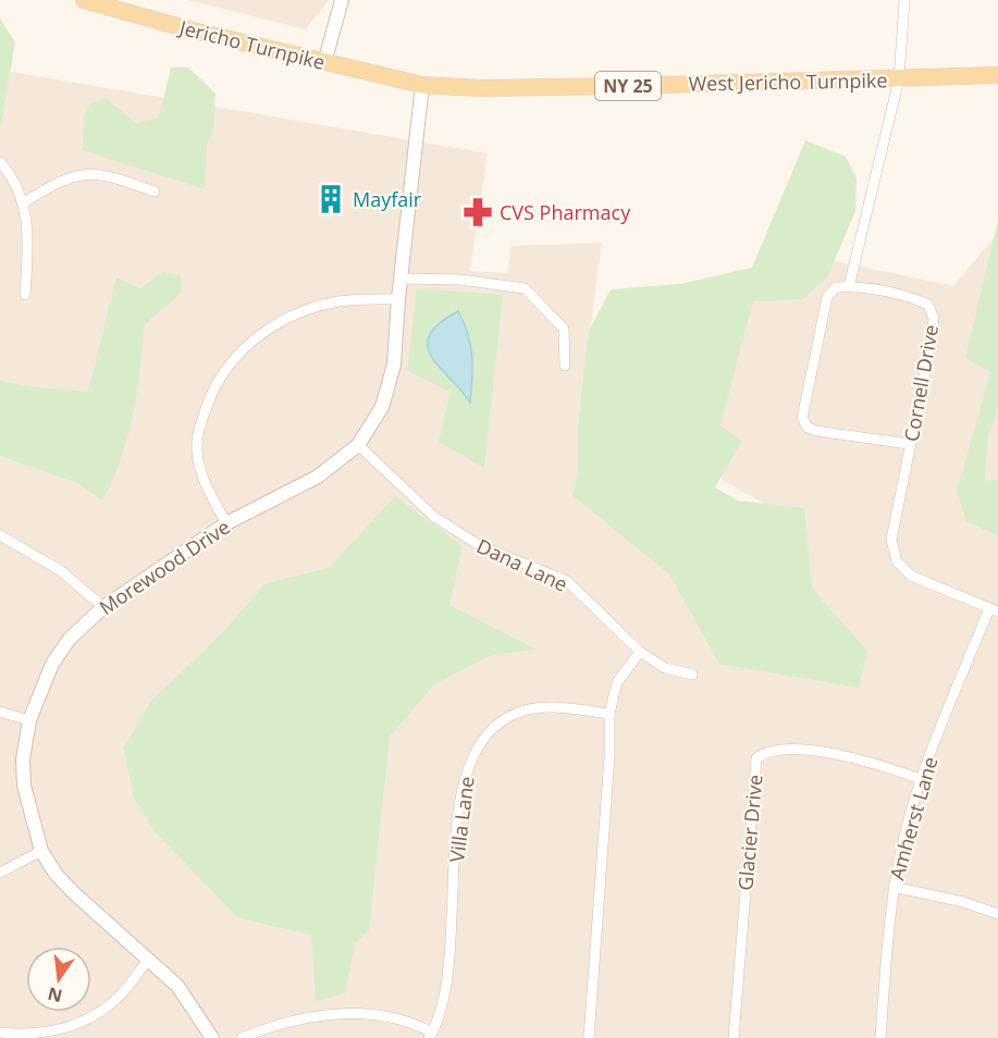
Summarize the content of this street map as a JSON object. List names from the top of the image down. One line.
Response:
{"streets":{"main road":["Jericho Turnpike","West Jericho Turnpike","NY 25"],"street":["Cornell Drive","Dana Lane","Morewood Drive","Amherst Lane","Villa Lane","Glacier Drive"]},"crossings":[["Jericho Turnpike","West Jericho Turnpike"],["Jericho Turnpike","Morewood Drive"],["West Jericho Turnpike","Morewood Drive"],["Cornell Drive","Amherst Lane"],["Dana Lane","Morewood Drive"],["Amherst Lane","Glacier Drive"]],"places":{"building":["Mayfair"],"pharmacy":["CVS Pharmacy"]},"north":"bottom"}
